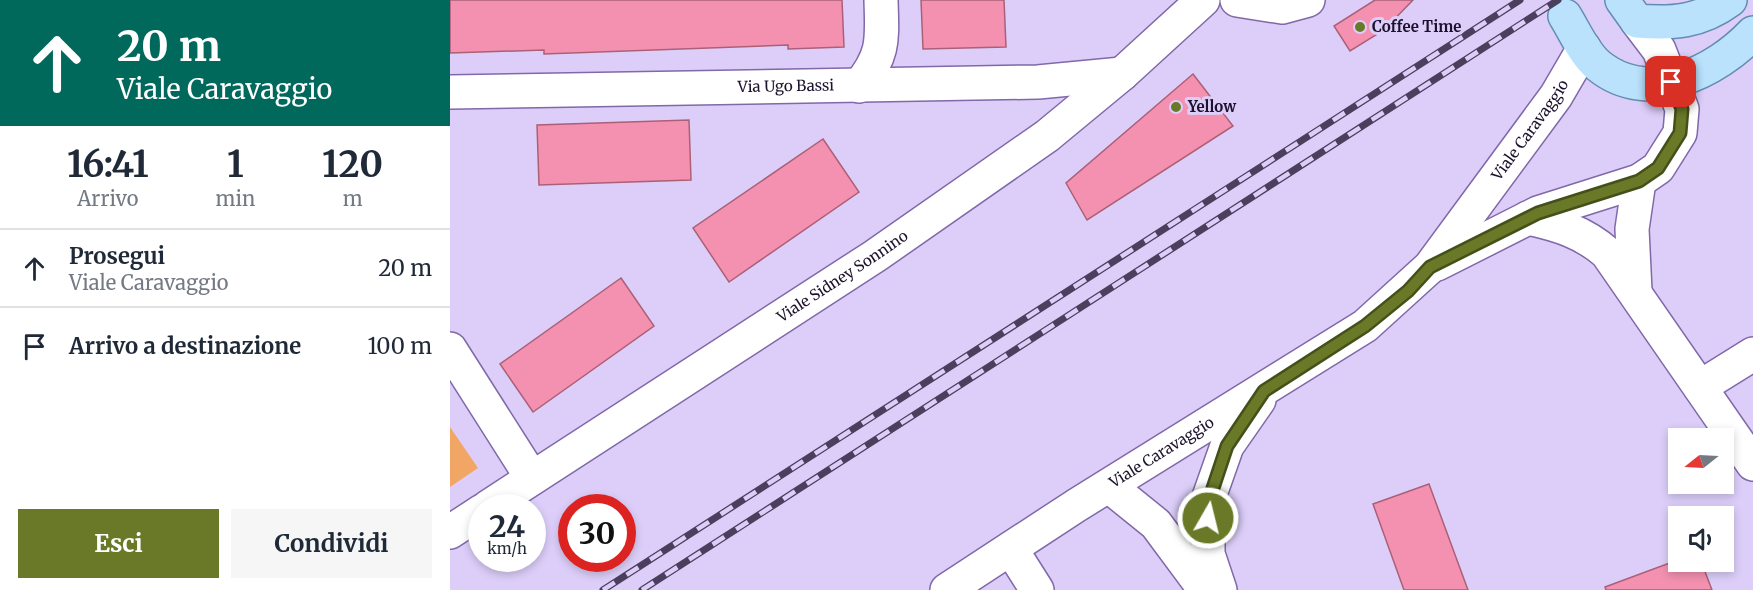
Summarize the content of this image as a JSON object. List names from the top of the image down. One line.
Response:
{"streets":{"street":["Via Ugo Bassi","Viale Caravaggio","Viale Sidney Sonnino"]},"crossings":[["Via Ugo Bassi","Viale Sidney Sonnino"]],"places":["Coffee Time","Yellow"],"north":"left","page":{"turn":["20 m","Viale Caravaggio"],"eta":["16:41","Arrivo","1","min","120","m"],"list":[{"name":"Prosegui","note":"Viale Caravaggio","value":"20 m"},{"name":"Arrivo a destinazione","value":"100 m"}],"speed":"24 km/h","limit":"30","buttons":["Esci","Condividi"]}}
